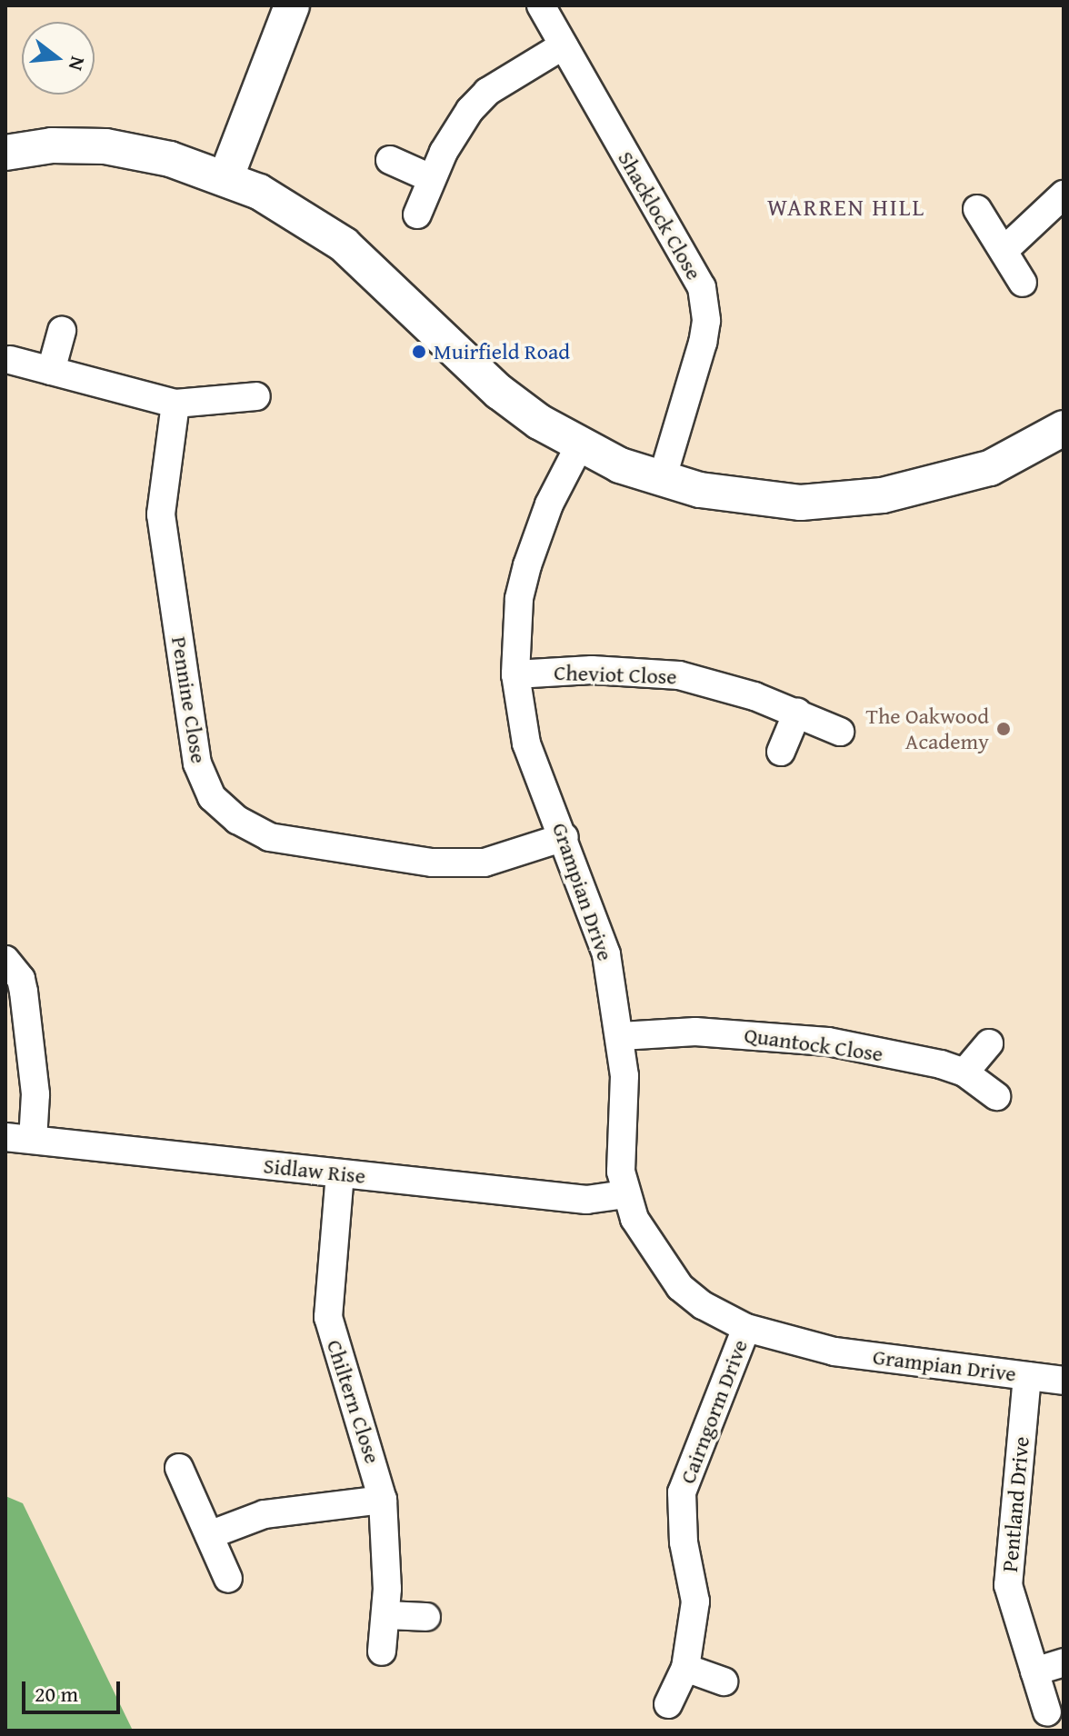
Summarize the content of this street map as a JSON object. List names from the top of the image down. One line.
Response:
{"streets":{"street":["Shacklock Close","Cheviot Close","Pennine Close","Grampian Drive","Quantock Close","Sidlaw Rise","Chiltern Close","Cairngorm Drive","Pentland Drive"]},"crossings":[["Cheviot Close","Grampian Drive"],["Pennine Close","Grampian Drive"],["Grampian Drive","Quantock Close"],["Grampian Drive","Sidlaw Rise"],["Grampian Drive","Cairngorm Drive"],["Grampian Drive","Pentland Drive"],["Sidlaw Rise","Chiltern Close"]],"districts":["WARREN HILL"],"places":["Muirfield Road","The Oakwood Academy"],"scale_bar":"20 m","north":"right"}
